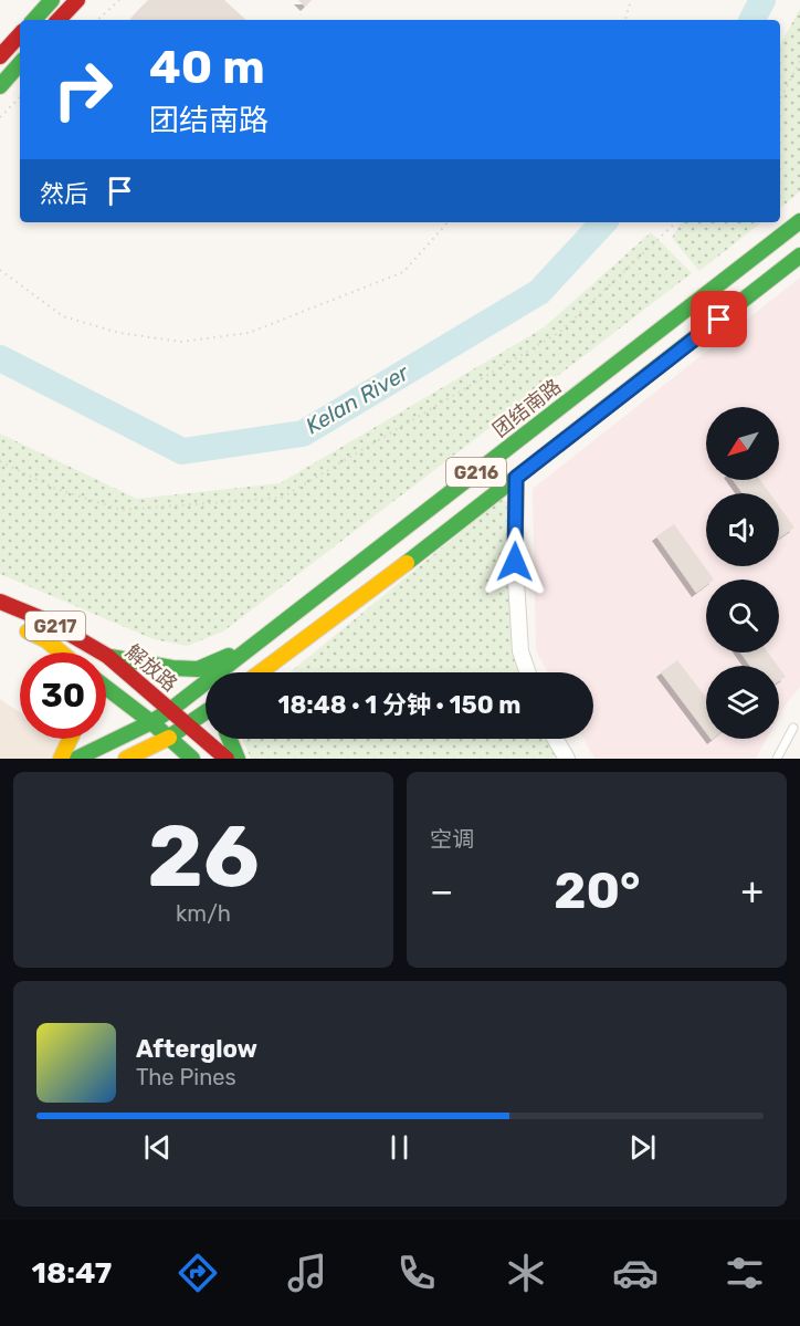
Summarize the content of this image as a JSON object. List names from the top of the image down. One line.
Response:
{"streets":{"main road":["团结南路","G216","G217","解放路"]},"crossings":[["团结南路","解放路"],["G217","解放路"]],"water":["Kelan River"],"north":"bottom left","page":{"turn":["40 m","团结南路"],"then":"然后","limit":"30","trip":"18:48 · 1 分钟 · 150 m","tile":[["26","km/h"],"空调"],"heat":["−","20°","+"],"song":["Afterglow","The Pines"],"tabs":"18:47"}}
